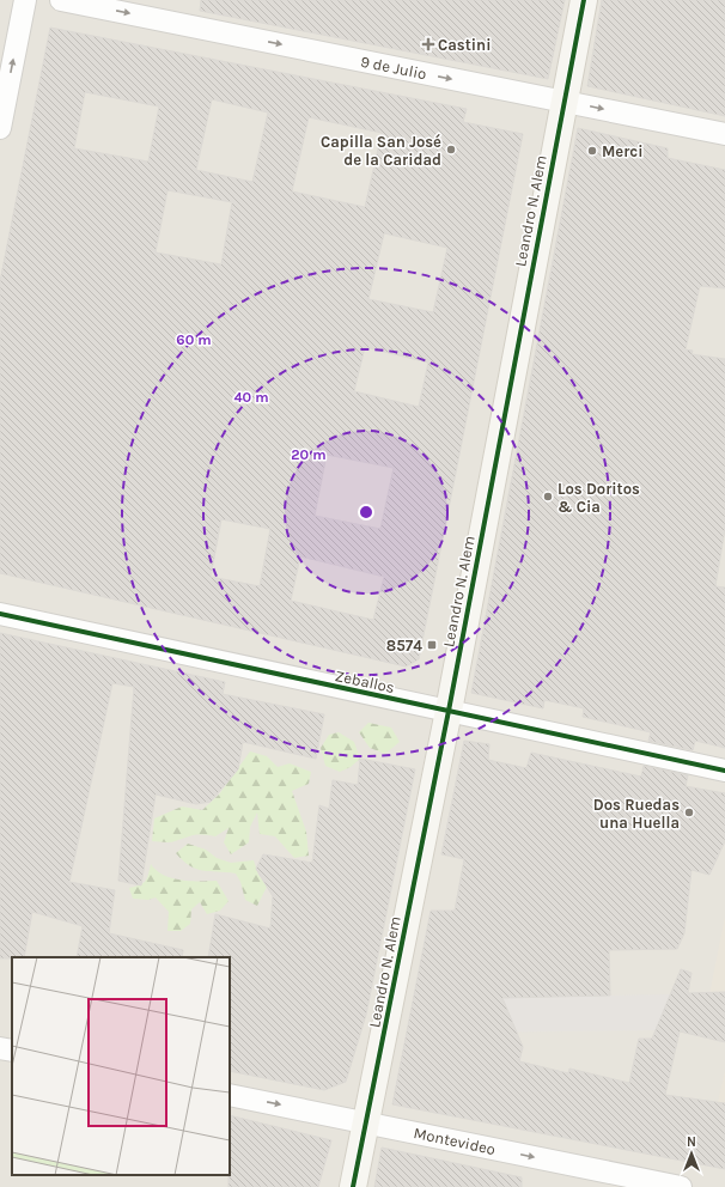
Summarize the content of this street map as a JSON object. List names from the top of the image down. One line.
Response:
{"streets":{"main road":["Leandro N. Alem"],"street":["9 de Julio","Zeballos","Montevideo"]},"crossings":[["9 de Julio","Leandro N. Alem"],["Leandro N. Alem","Zeballos"],["Leandro N. Alem","Montevideo"]],"one_way":["9 de Julio","Montevideo"],"places":{"health":["Castini"],"other":["Capilla San José de la Caridad","Merci","Los Doritos & Cia","Dos Ruedas una Huella"],"transit":["8574"]},"north":"top","rings":["60 m","40 m","20 m"]}
